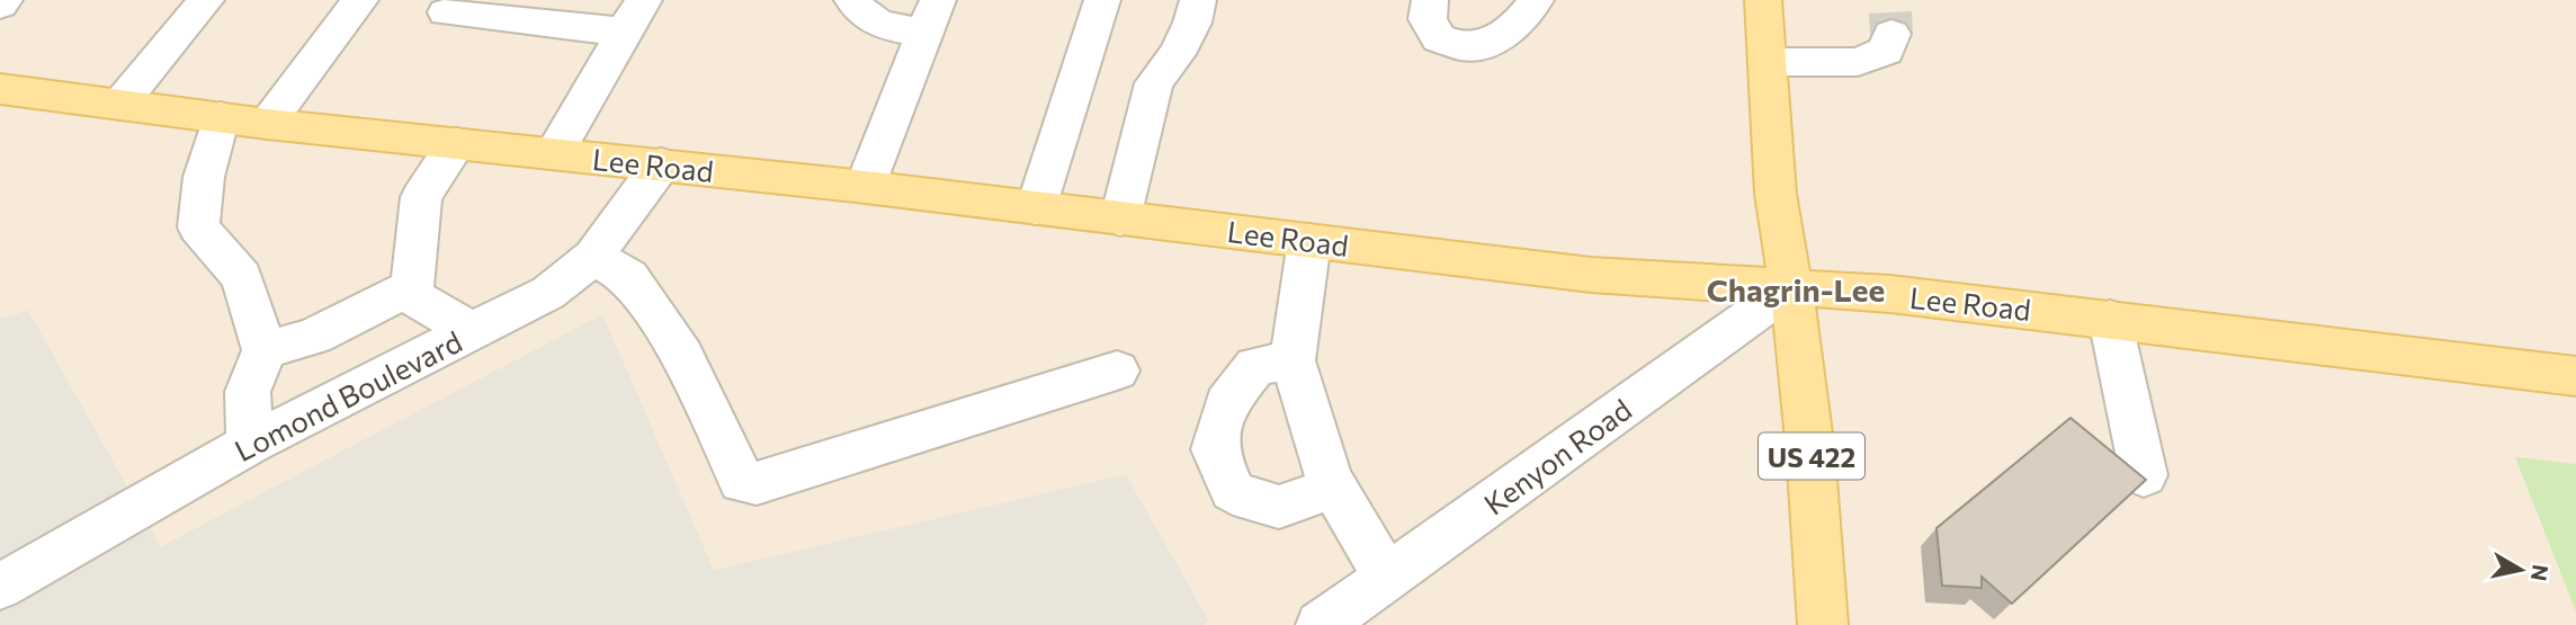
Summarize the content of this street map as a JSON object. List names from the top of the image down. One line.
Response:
{"streets":{"main road":["Lee Road","US 422"],"street":["Lomond Boulevard","Kenyon Road"]},"crossings":[["Lee Road","Lomond Boulevard"],["Lee Road","Kenyon Road"],["Lee Road","US 422"],["Kenyon Road","US 422"]],"districts":["Chagrin-Lee"],"north":"right"}
